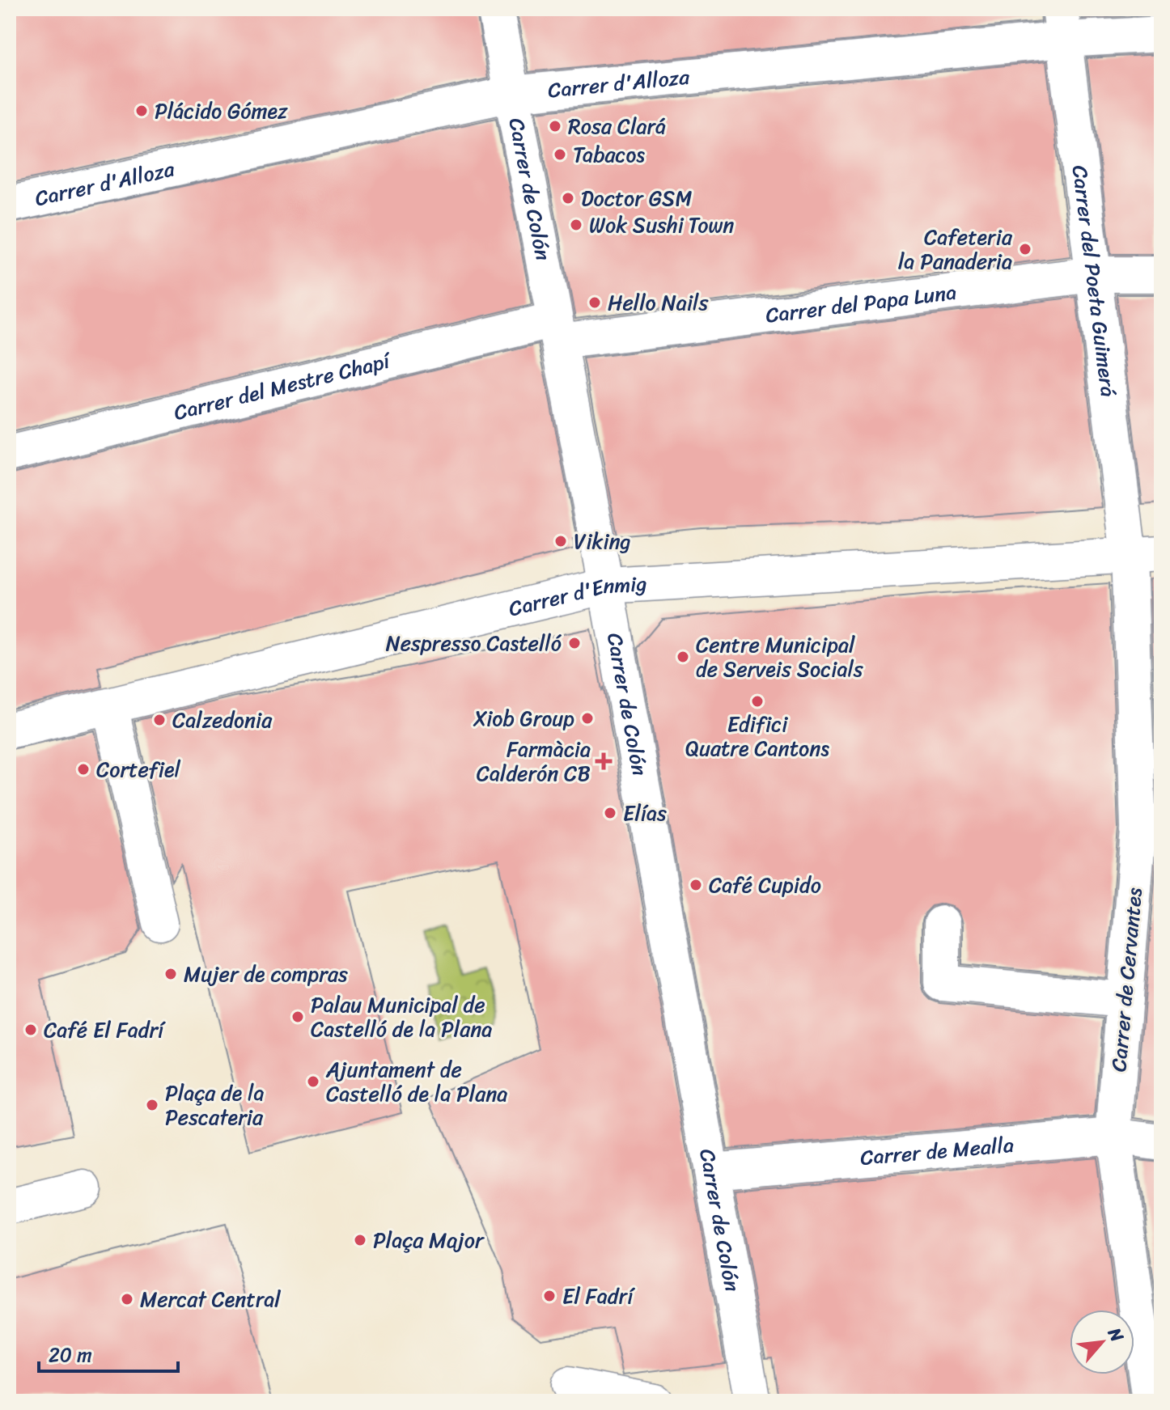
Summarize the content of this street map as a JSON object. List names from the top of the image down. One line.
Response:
{"streets":{"street":["Carrer d'Alloza","Carrer de Colón","Carrer del Poeta Guimerá","Carrer del Papa Luna","Carrer del Mestre Chapí","Carrer d'Enmig","Carrer de Cervantes","Carrer de Mealla"]},"crossings":[["Carrer d'Alloza","Carrer de Colón"],["Carrer d'Alloza","Carrer del Poeta Guimerá"],["Carrer de Colón","Carrer del Papa Luna"],["Carrer de Colón","Carrer del Mestre Chapí"],["Carrer de Colón","Carrer d'Enmig"],["Carrer de Colón","Carrer de Mealla"],["Carrer del Poeta Guimerá","Carrer del Papa Luna"],["Carrer del Poeta Guimerá","Carrer d'Enmig"],["Carrer del Poeta Guimerá","Carrer de Cervantes"],["Carrer del Papa Luna","Carrer del Mestre Chapí"],["Carrer d'Enmig","Carrer de Cervantes"],["Carrer de Cervantes","Carrer de Mealla"]],"places":{"other":["Plácido Gómez","Rosa Clará","Tabacos","Doctor GSM","Wok Sushi Town","Cafeteria la Panaderia","Hello Nails","Viking","Nespresso Castelló","Centre Municipal de Serveis Socials","Edifici Quatre Cantons","Xiob Group","Calzedonia","Cortefiel","Elías","Café Cupido","Mujer de compras","Palau Municipal de Castelló de la Plana","Café El Fadrí","Ajuntament de Castelló de la Plana","Plaça de la Pescateria","Plaça Major","El Fadrí","Mercat Central"],"health":["Farmàcia Calderón CB"]},"scale_bar":"20 m","north":"top right"}
